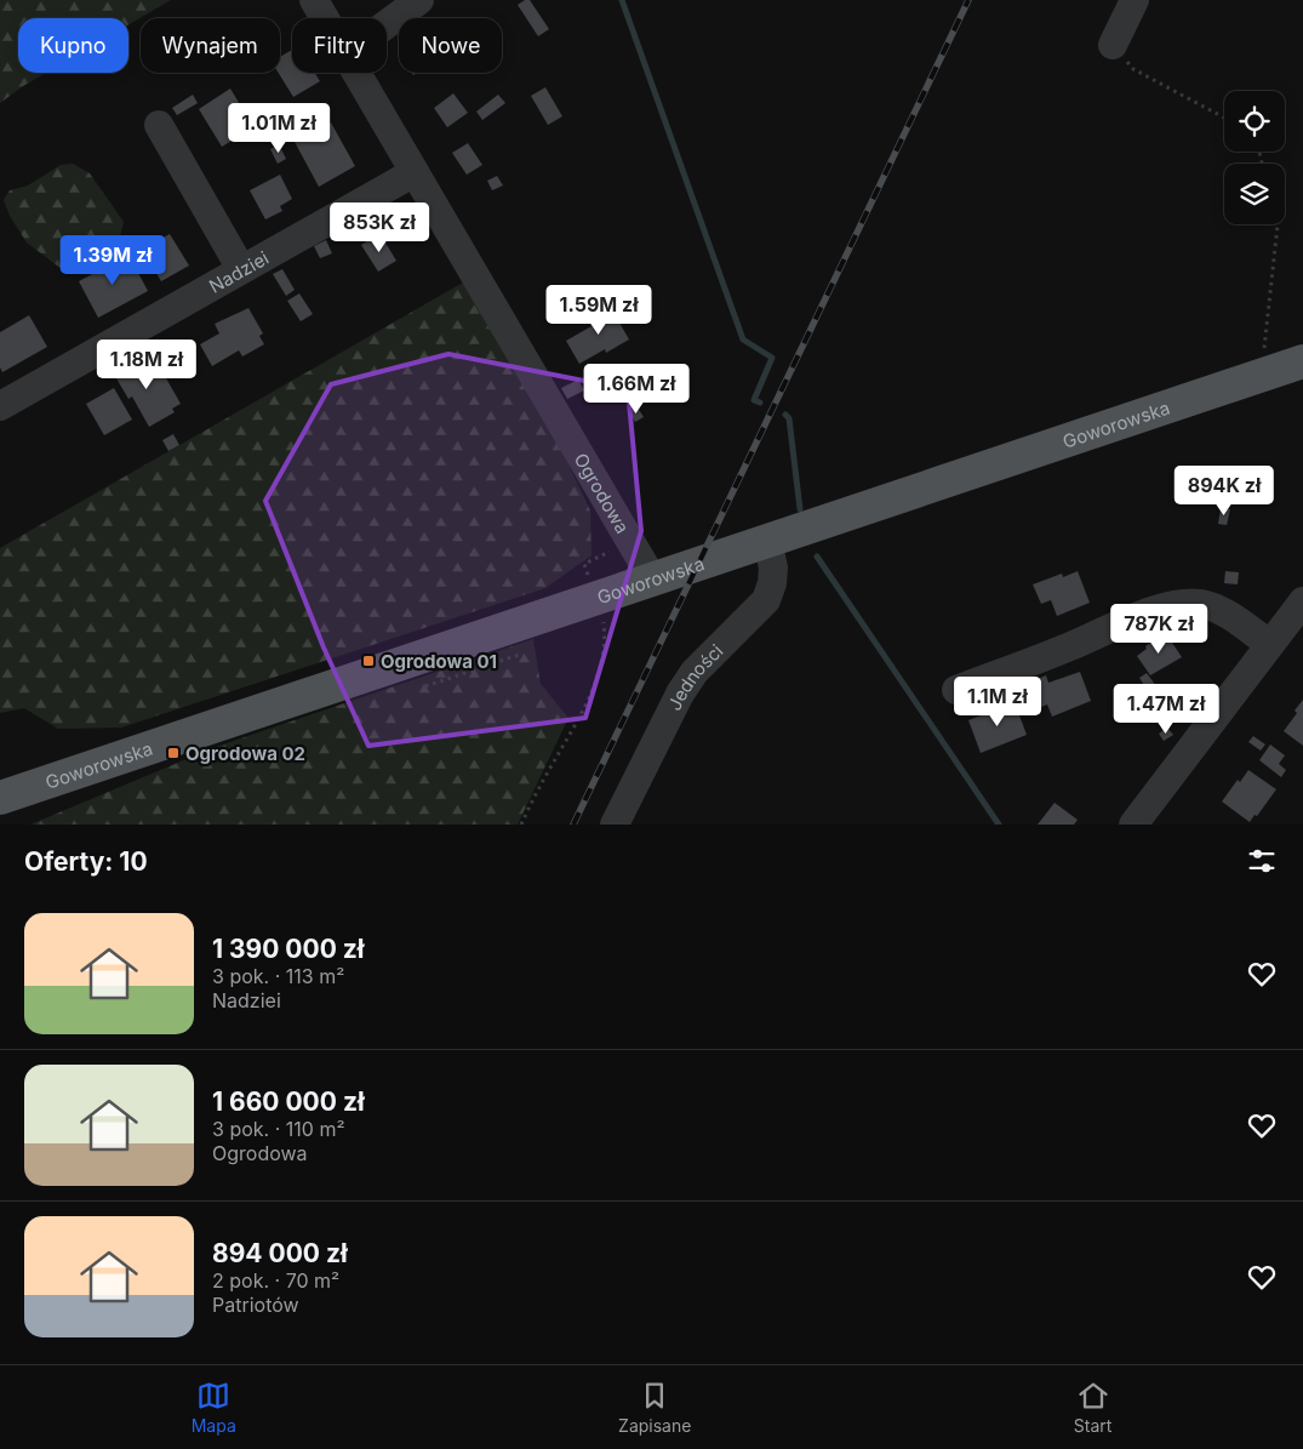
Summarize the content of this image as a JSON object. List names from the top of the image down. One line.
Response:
{"streets":{"main road":["Goworowska"],"street":["Nadziei","Ogrodowa","Jedności"]},"crossings":[["Nadziei","Ogrodowa"],["Goworowska","Ogrodowa"],["Goworowska","Jedności"]],"places":{"transit":["Ogrodowa 01","Ogrodowa 02"]},"page":{"chip":["Kupno","Wynajem","Filtry","Nowe"],"price":["1.01M zł","853K zł","1.39M zł","1.59M zł","1.18M zł","1.66M zł","894K zł","787K zł","1.1M zł","1.47M zł"],"heading":"Oferty: 10","list":[{"name":"1 390 000 zł","note":"3 pok. · 113 m² · Nadziei"},{"name":"1 660 000 zł","note":"3 pok. · 110 m² · Ogrodowa"},{"name":"894 000 zł","note":"2 pok. · 70 m² · Patriotów"}],"tabs":["Mapa","Zapisane","Start"]}}
